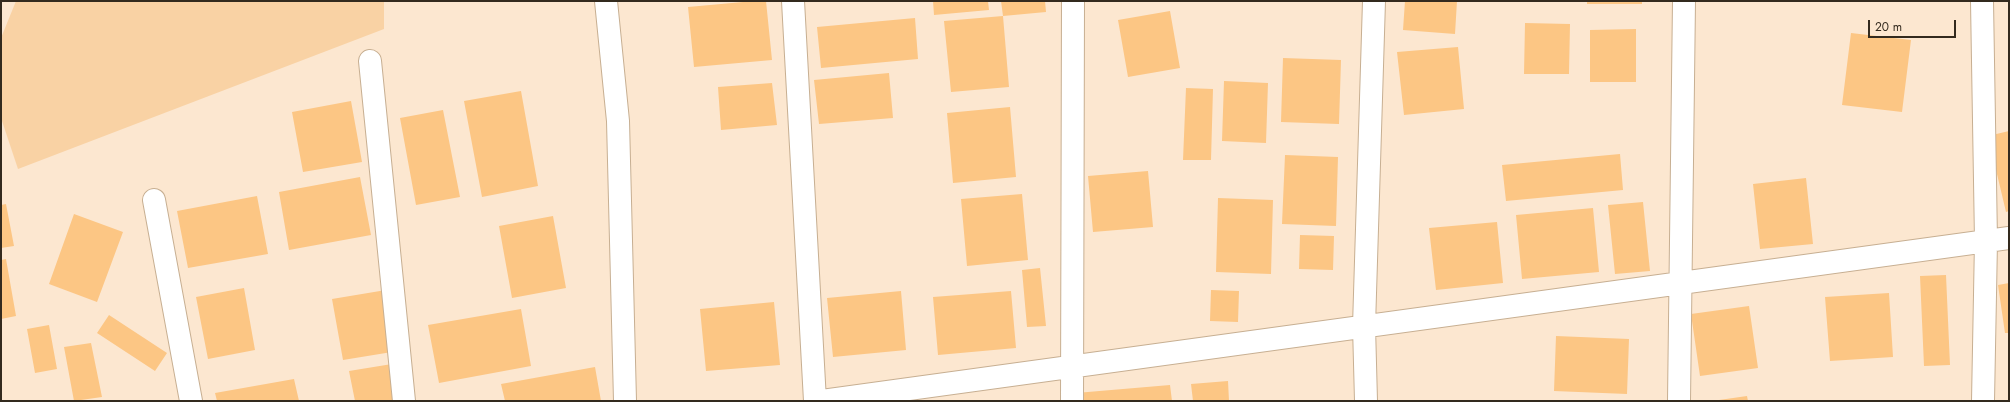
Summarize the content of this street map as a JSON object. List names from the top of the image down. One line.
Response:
{"scale_bar":"20 m"}
